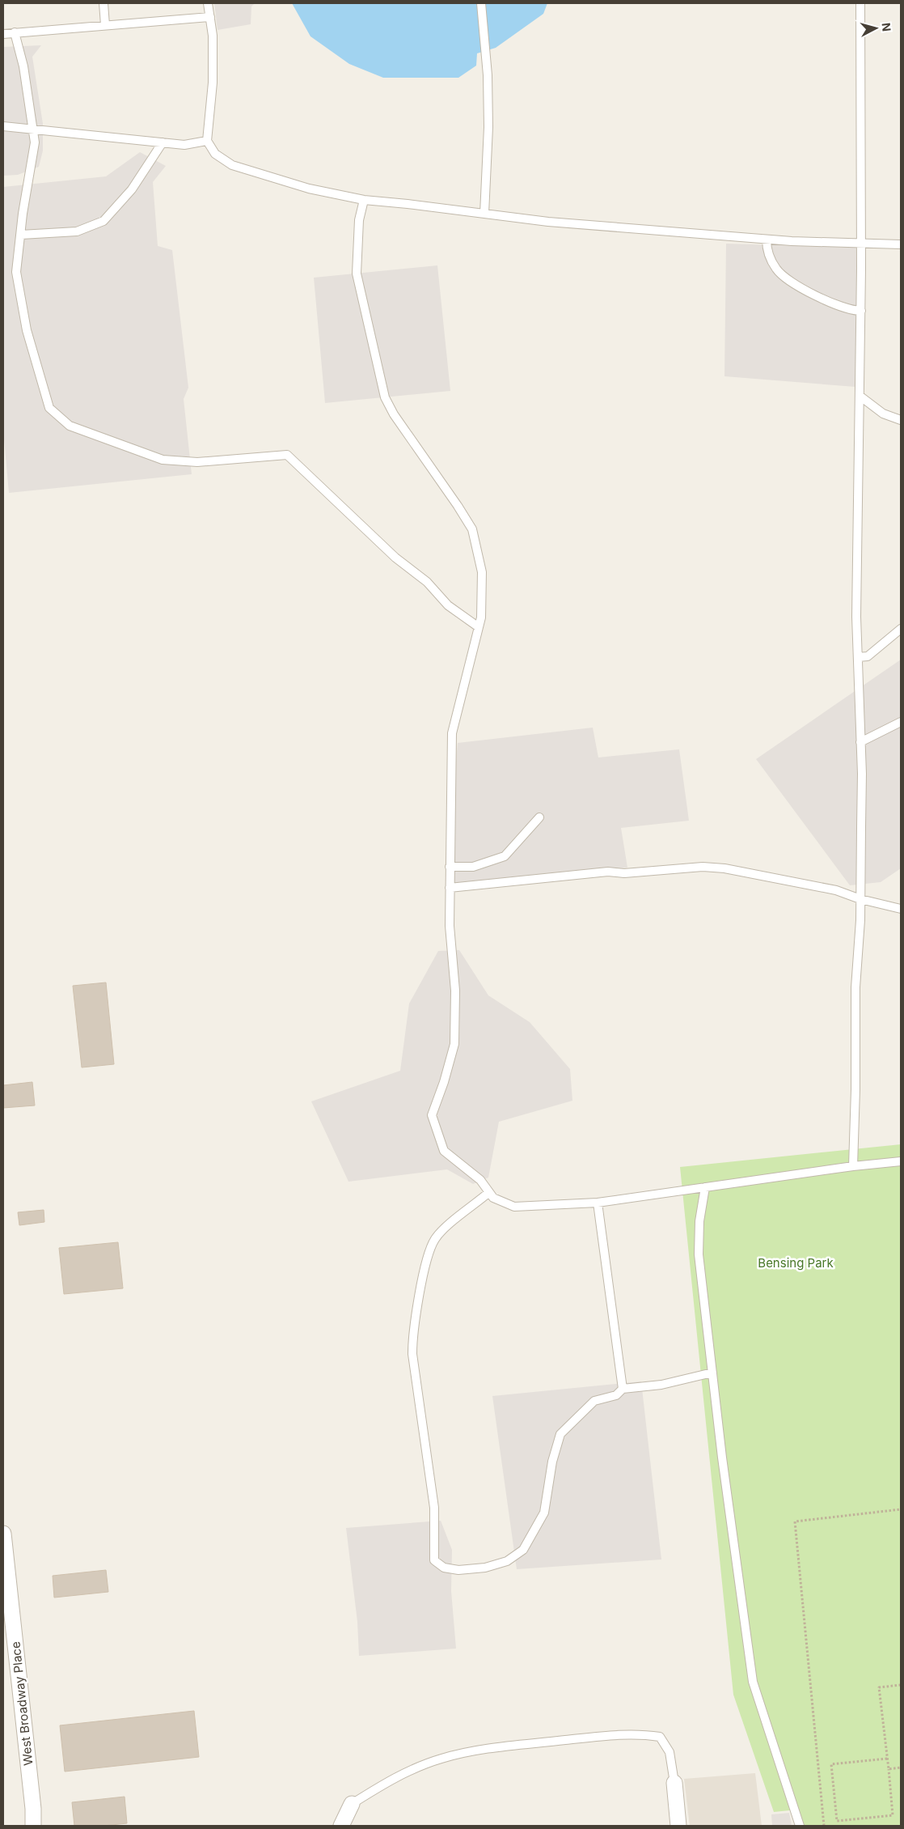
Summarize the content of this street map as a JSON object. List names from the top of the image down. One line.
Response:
{"streets":{"street":["West Broadway Place"]},"parks":["Bensing Park"],"north":"right"}
